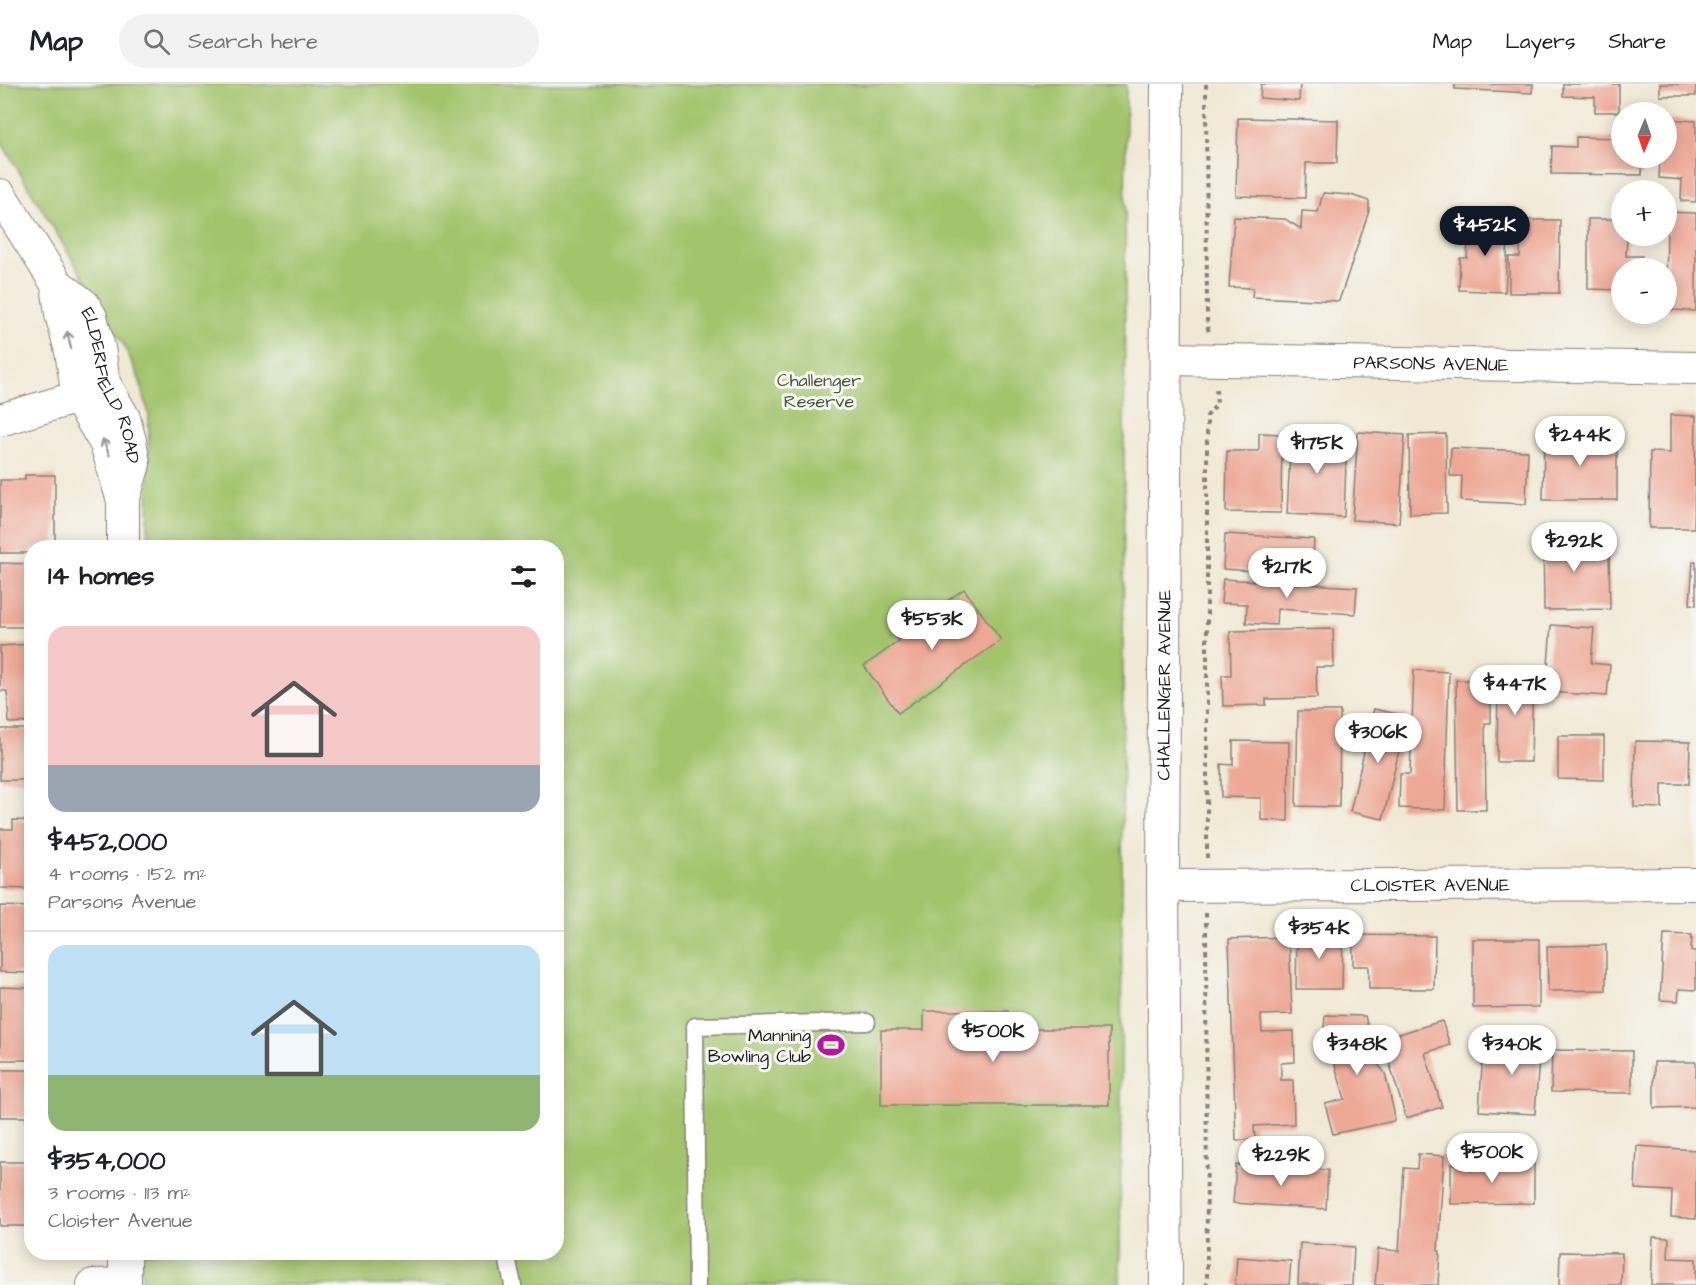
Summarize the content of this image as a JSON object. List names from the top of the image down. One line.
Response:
{"streets":{"street":["PARSONS AVENUE","ELDERFIELD ROAD","CHALLENGER AVENUE","CLOISTER AVENUE"]},"crossings":[["PARSONS AVENUE","CHALLENGER AVENUE"],["CHALLENGER AVENUE","CLOISTER AVENUE"]],"parks":["Challenger Reserve"],"places":{"sports":["Manning Bowling Club"]},"north":"bottom","page":{"header":"Map","search":"Search here","nav":["Map","Layers","Share"],"map_buttons":["+","−"],"price":["$452K","$244K","$175K","$292K","$217K","$553K","$447K","$306K","$354K","$500K","$348K","$340K","$500K","$229K"],"heading":"14 homes","list":[{"name":"$452,000","note":"4 rooms · 152 m² · Parsons Avenue"},{"name":"$354,000","note":"3 rooms · 113 m² · Cloister Avenue"}]}}
